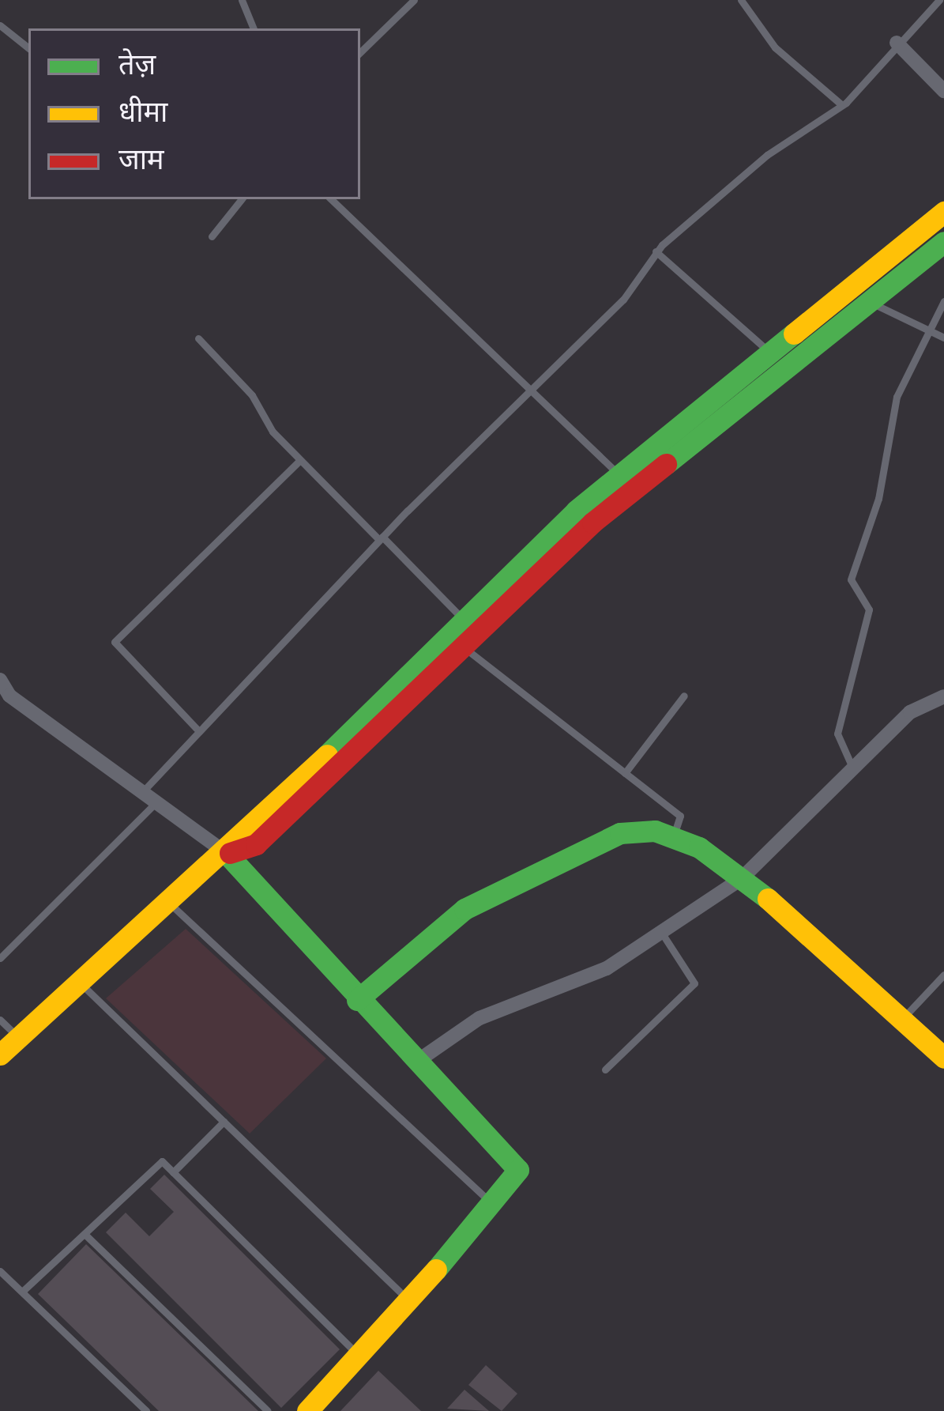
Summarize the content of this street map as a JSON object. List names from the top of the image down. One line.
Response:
{"legend":["तेज़","धीमा","जाम"]}
